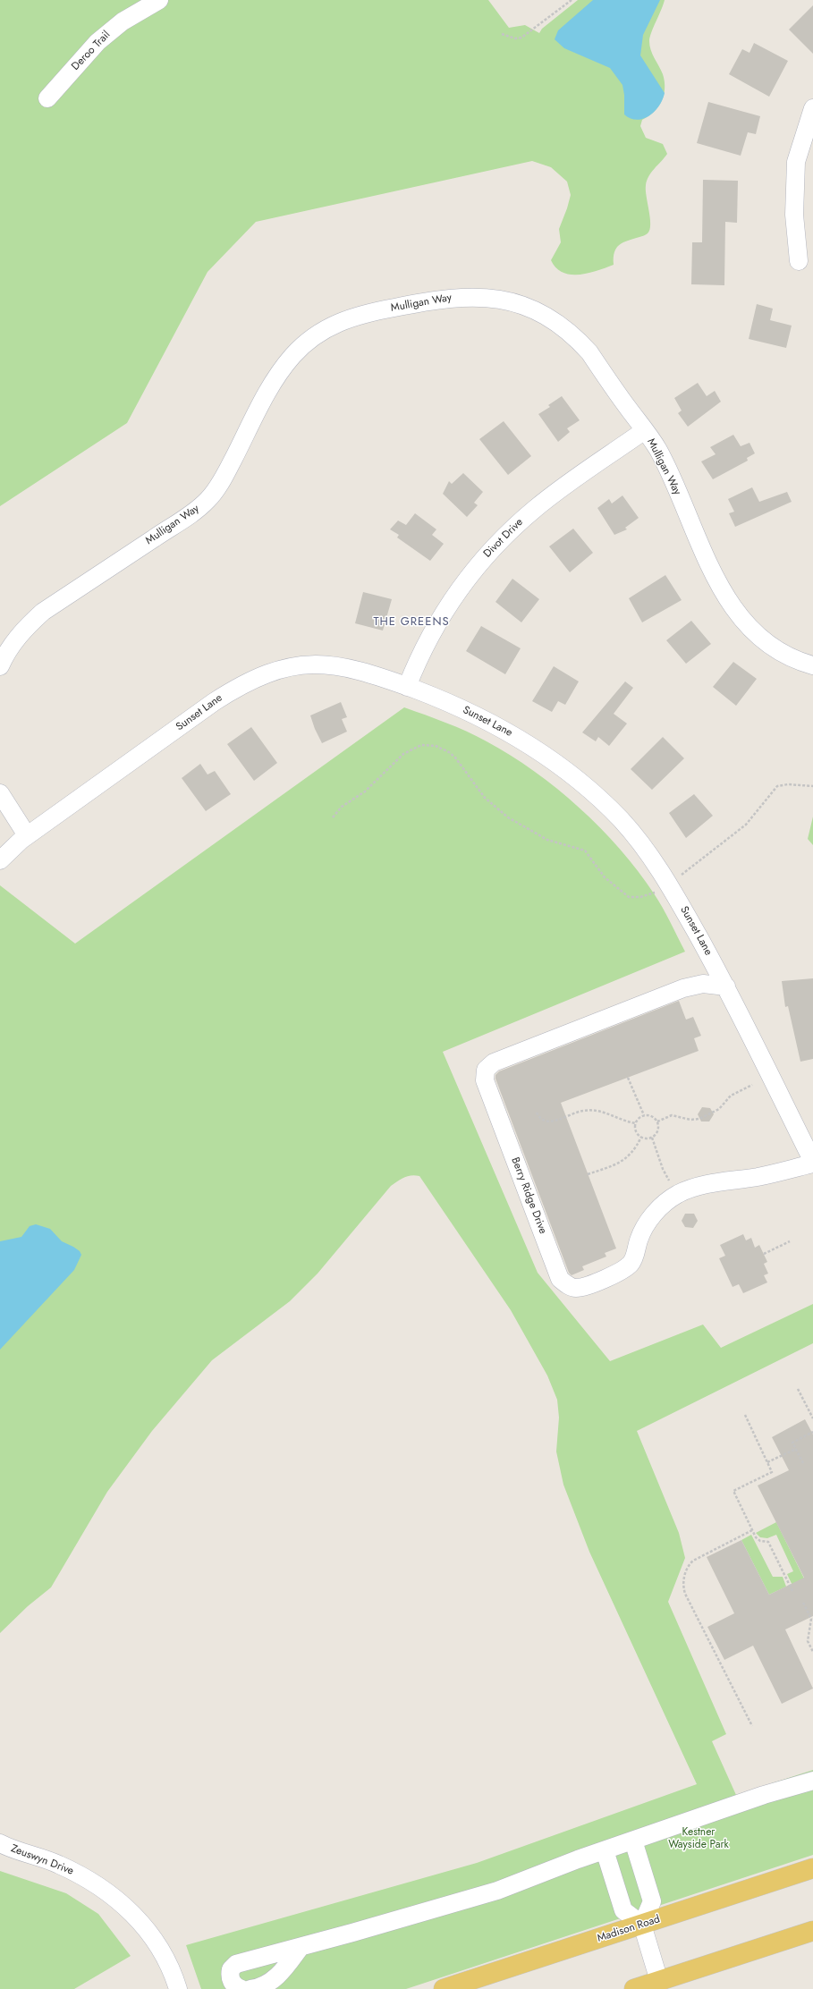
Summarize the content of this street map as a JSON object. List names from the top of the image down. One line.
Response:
{"streets":{"main road":["Madison Road"],"street":["Deroo Trail","Mulligan Way","Divot Drive","Sunset Lane","Berry Ridge Drive","Zeuswyn Drive"]},"crossings":[["Mulligan Way","Divot Drive"],["Divot Drive","Sunset Lane"],["Sunset Lane","Berry Ridge Drive"]],"districts":["THE GREENS"],"parks":["Kestner Wayside Park"]}
